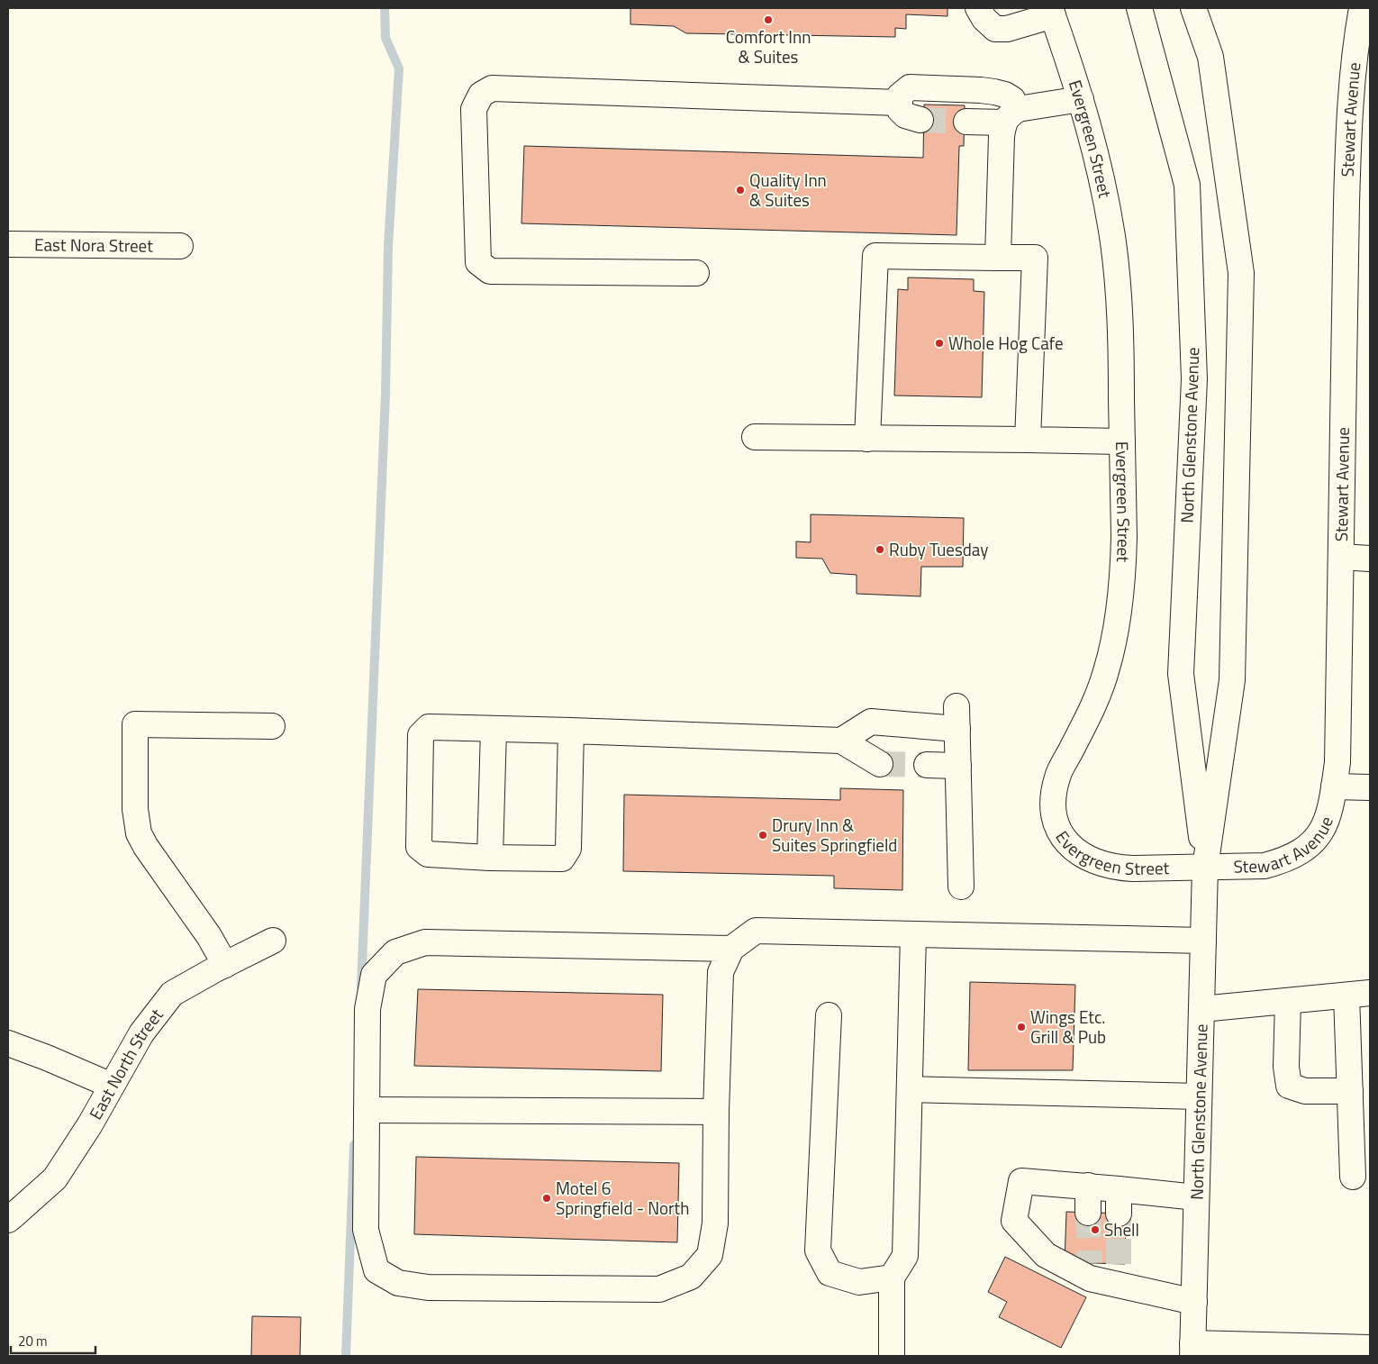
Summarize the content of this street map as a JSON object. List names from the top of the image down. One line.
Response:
{"streets":{"street":["Stewart Avenue","Evergreen Street","East Nora Street","North Glenstone Avenue","East North Street"]},"crossings":[["Stewart Avenue","Evergreen Street"],["Stewart Avenue","North Glenstone Avenue"],["Evergreen Street","North Glenstone Avenue"]],"places":["Comfort Inn & Suites","Quality Inn & Suites","Whole Hog Cafe","Ruby Tuesday","Drury Inn & Suites Springfield","Wings Etc. Grill & Pub","Motel 6 Springfield - North","Shell"],"scale_bar":"20 m"}
